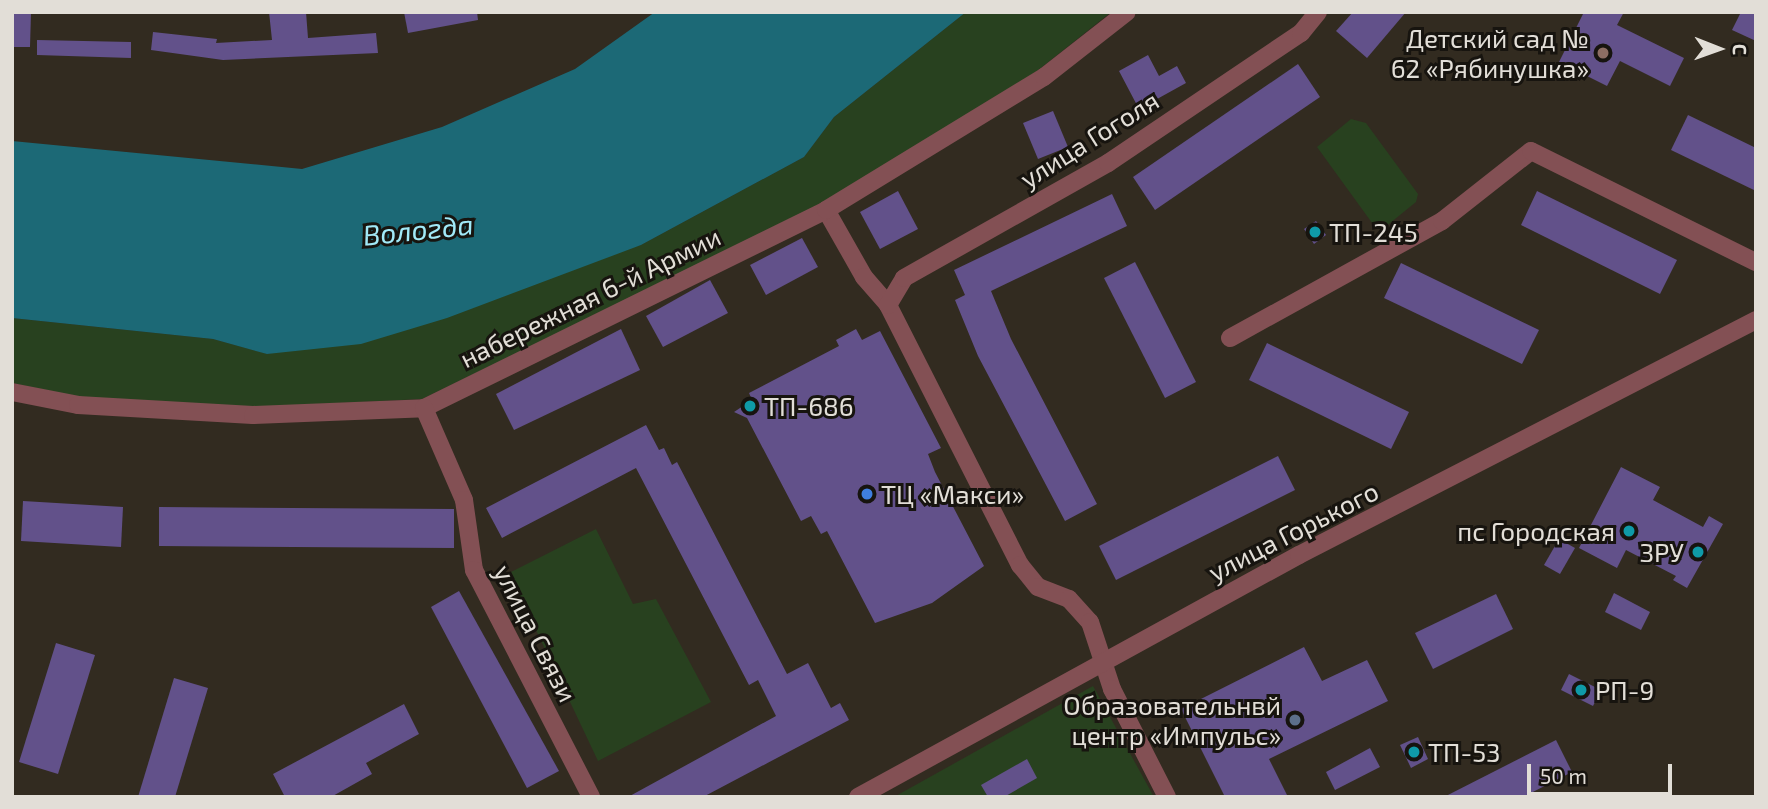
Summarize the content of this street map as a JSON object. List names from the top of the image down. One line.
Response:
{"streets":{"street":["улица Гоголя","набережная 6-й Армии","улица Горького","улица Связи"]},"crossings":[["набережная 6-й Армии","улица Связи"]],"water":["Вологда"],"places":["Детский сад № 62 «Рябинушка»","ТП-245","ТП-686","ТЦ «Макси»","пс Городская","ЗРУ","РП-9","Образовательнвй центр «Импульс»","ТП-53"],"scale_bar":"50 m","north":"right"}
